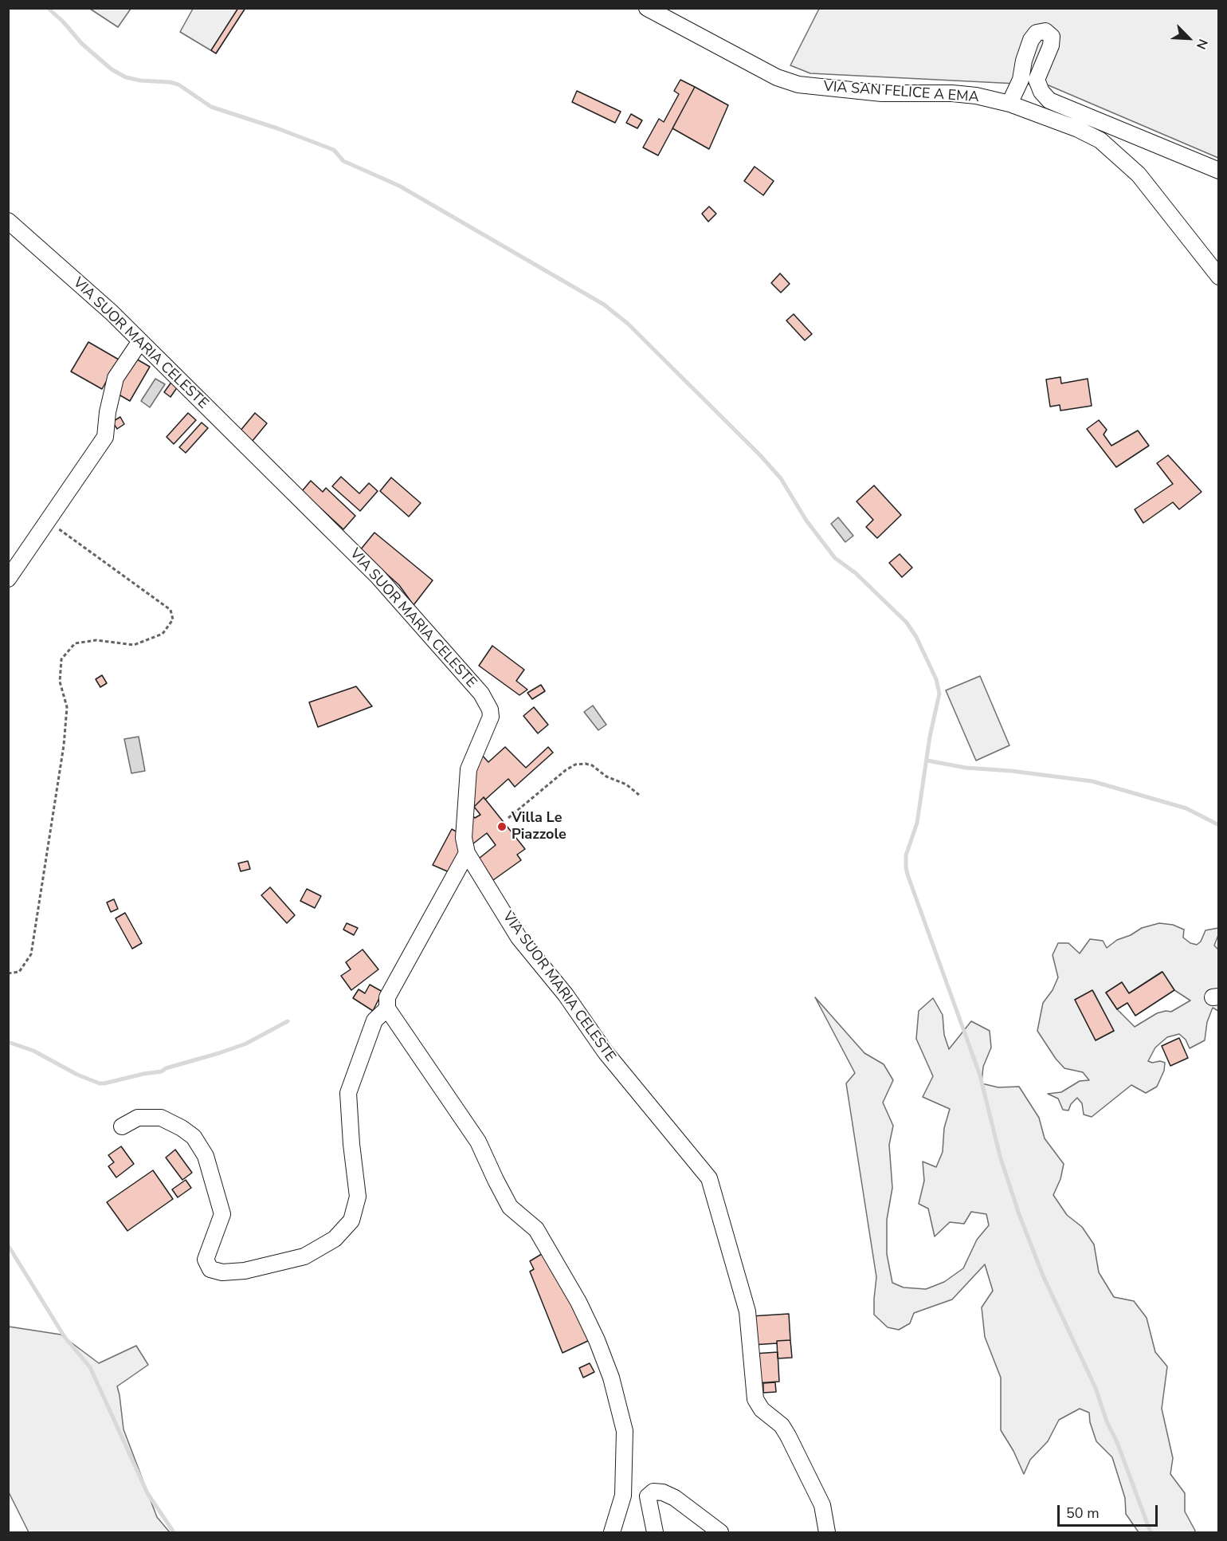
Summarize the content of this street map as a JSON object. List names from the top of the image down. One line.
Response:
{"streets":{"street":["VIA SAN FELICE A EMA","VIA SUOR MARIA CELESTE"]},"places":["Villa Le Piazzole"],"scale_bar":"50 m","north":"bottom right"}
